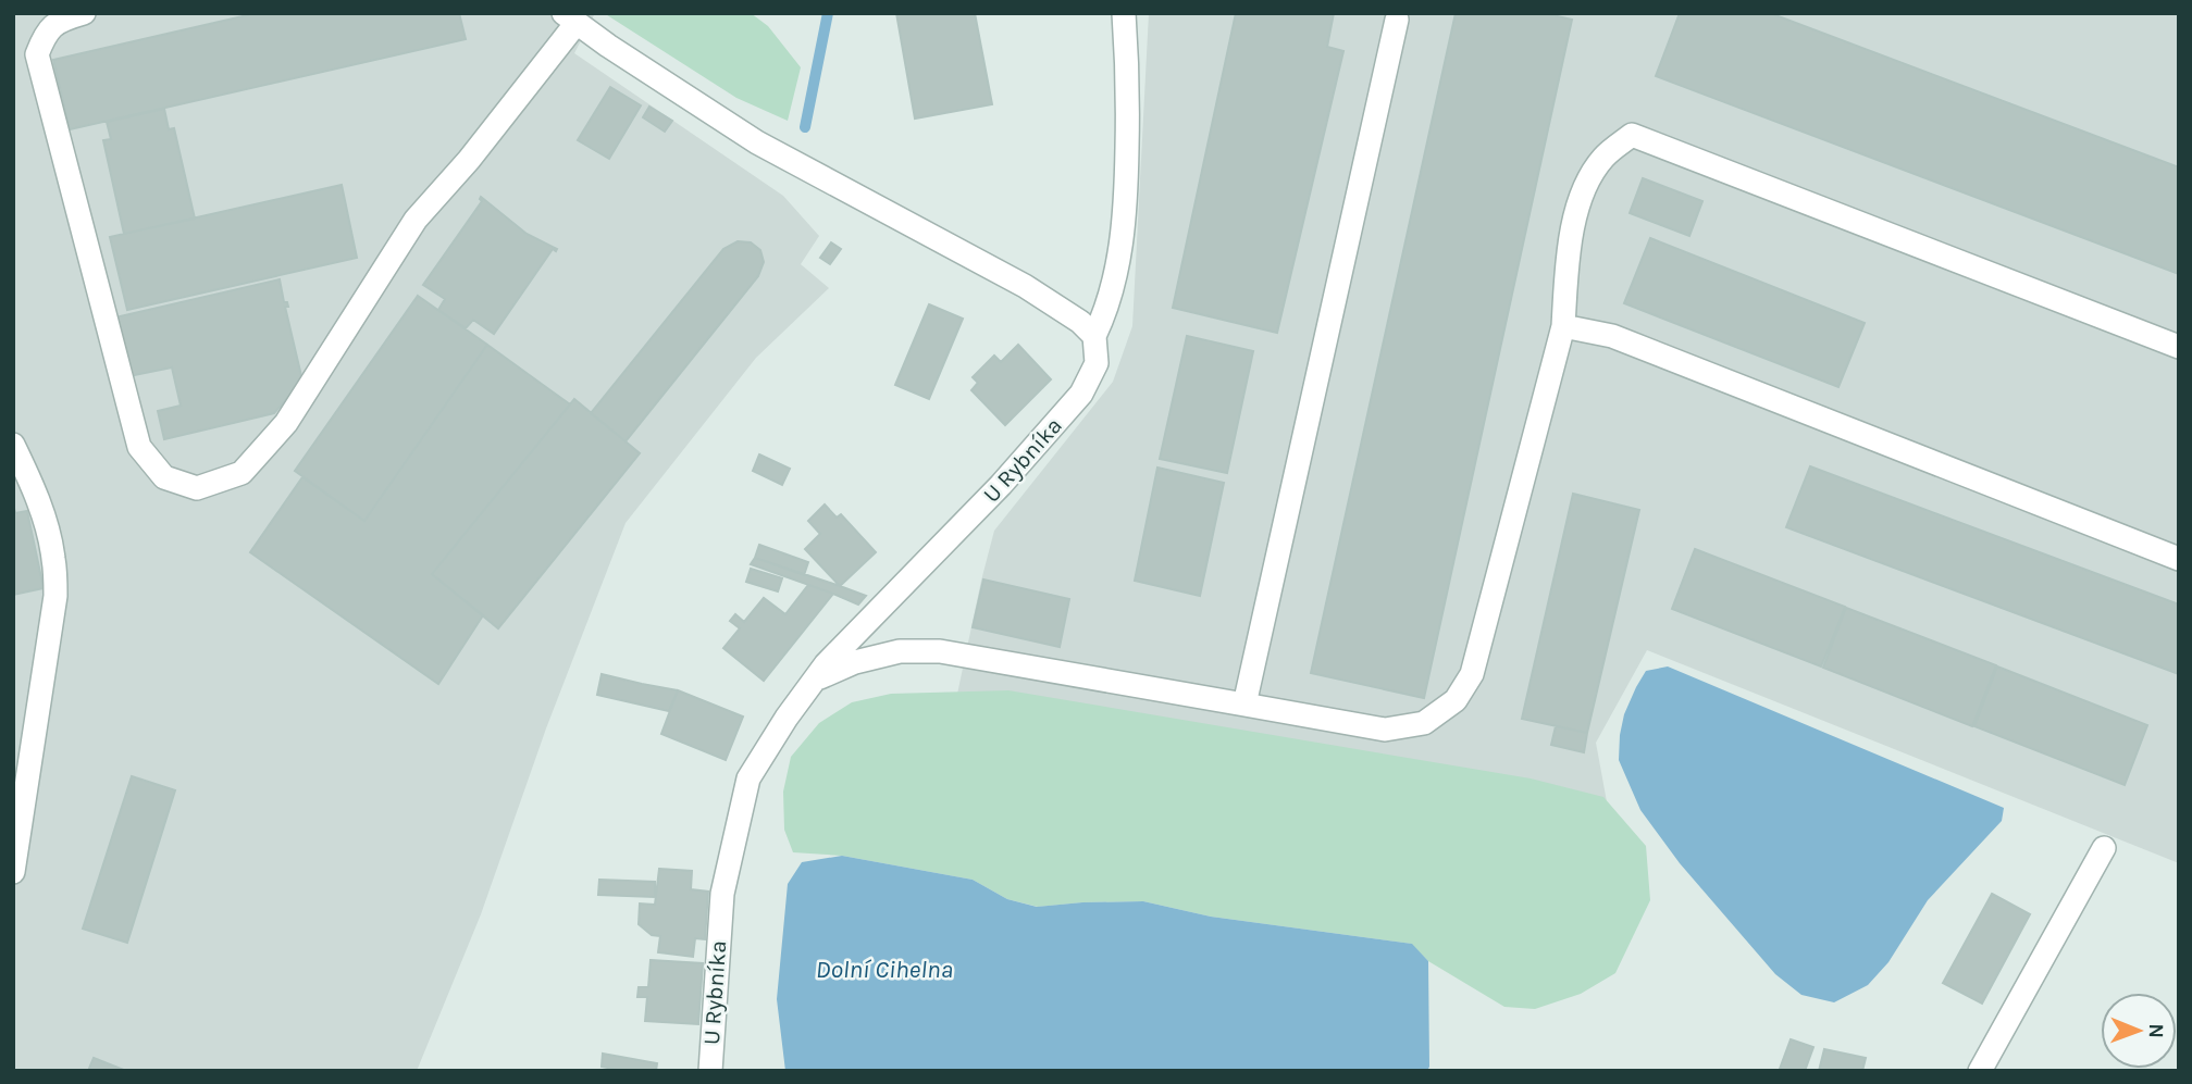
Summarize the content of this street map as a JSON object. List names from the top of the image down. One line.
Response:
{"streets":{"street":["U Rybníka"]},"water":["Dolní Cihelna"],"north":"right"}
